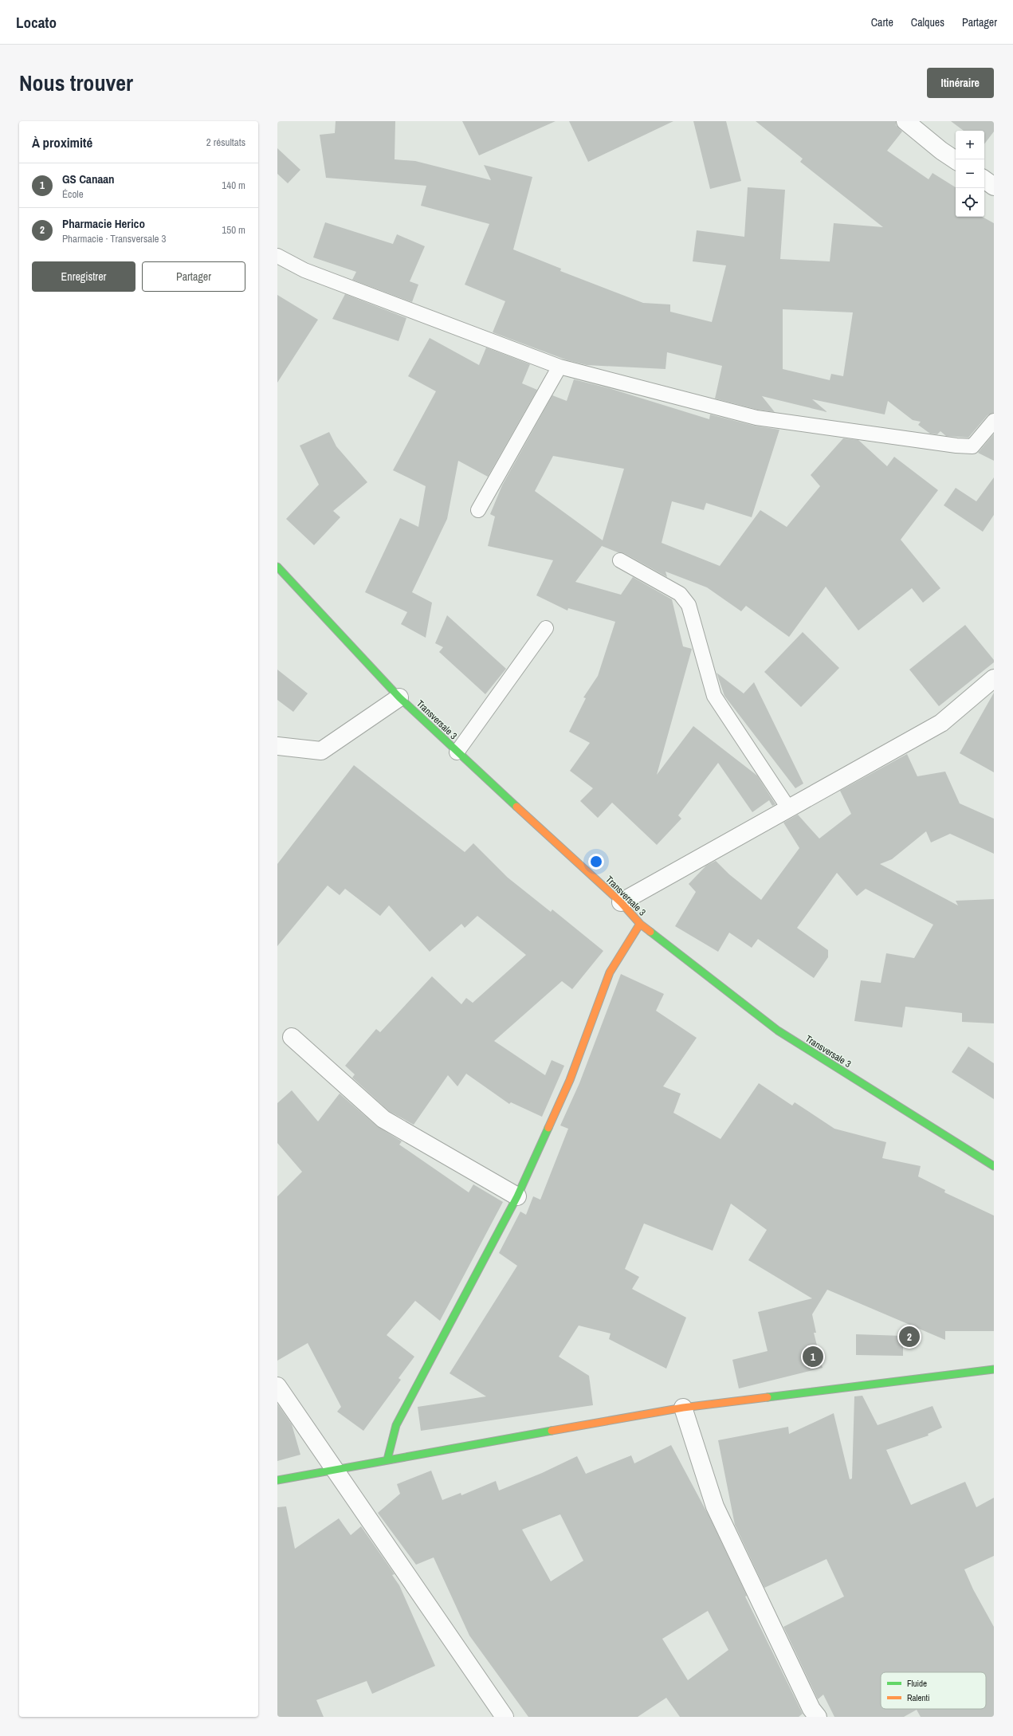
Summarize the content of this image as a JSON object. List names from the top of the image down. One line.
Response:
{"streets":{"street":["Transversale 3"]},"legend":["Fluide","Ralenti"],"page":{"header":"Locato","nav":["Carte","Calques","Partager"],"title":"Nous trouver","buttons":["Itinéraire",["Enregistrer","Partager"]],"heading":["À proximité","2 résultats"],"map_buttons":["+","−"],"list":[{"mark":"1","name":"GS Canaan","note":"École","value":"140 m"},{"mark":"2","name":"Pharmacie Herico","note":"Pharmacie · Transversale 3","value":"150 m"}],"pins":["2","1"]}}
